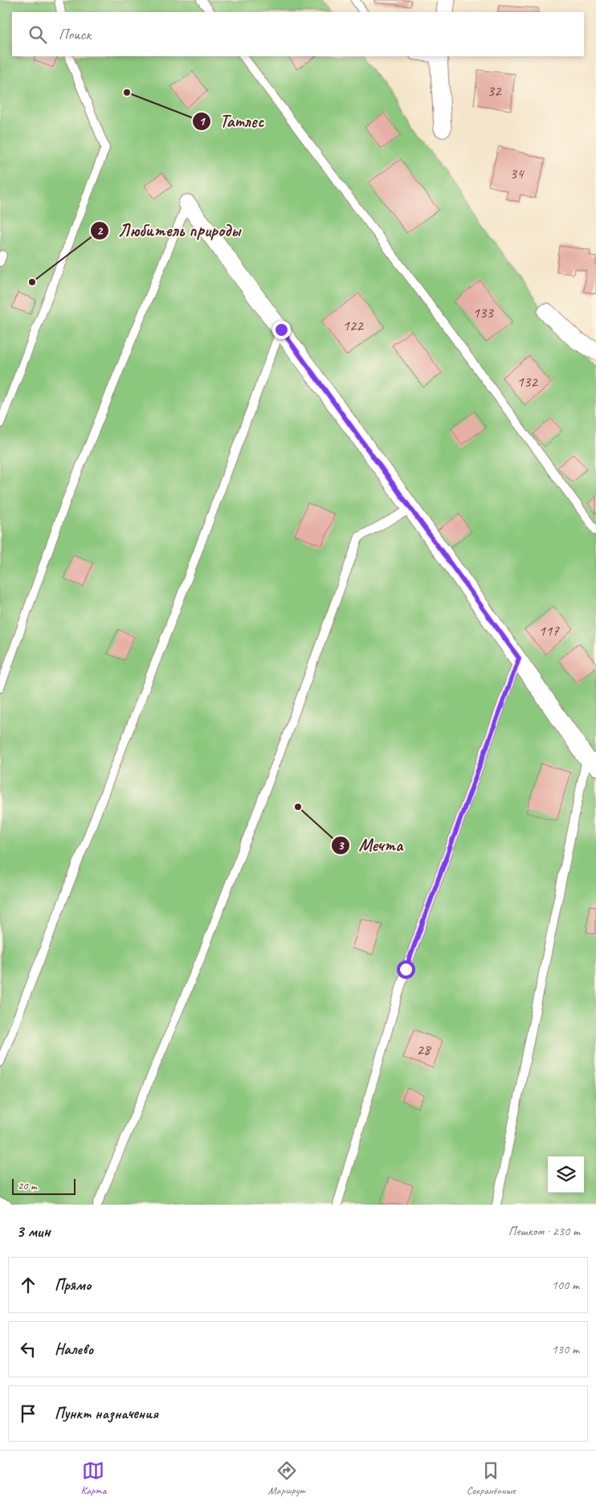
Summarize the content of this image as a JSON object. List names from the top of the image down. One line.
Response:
{"places":["Татлес","Любитель природы","Мечта"],"house_numbers":["32","34","133","122","132","117","28"],"scale_bar":"20 m","page":{"search":"Поиск","scale":"20 m","heading":["3 мин","Пешком · 230 m"],"list":[["Прямо","100 m"],["Налево","130 m"],"Пункт назначения"],"nav":["Карта","Маршрут","Сохранённые"]}}
